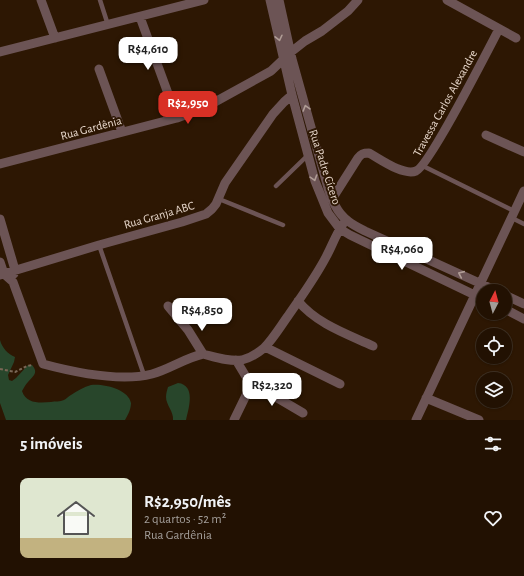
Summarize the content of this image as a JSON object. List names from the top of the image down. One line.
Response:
{"streets":{"street":["Travessa Carlos Alexandre","Rua Gardênia","Rua Padre Cícero","Rua Granja ABC"]},"crossings":[["Travessa Carlos Alexandre","Rua Padre Cícero"],["Rua Gardênia","Rua Padre Cícero"],["Rua Padre Cícero","Rua Granja ABC"]],"north":"top","page":{"price":["R$4,610","R$2,950","R$4,060","R$4,850","R$2,320"],"heading":"5 imóveis","list":[{"name":"R$2,950/mês","note":"2 quartos · 52 m² · Rua Gardênia"}]}}
